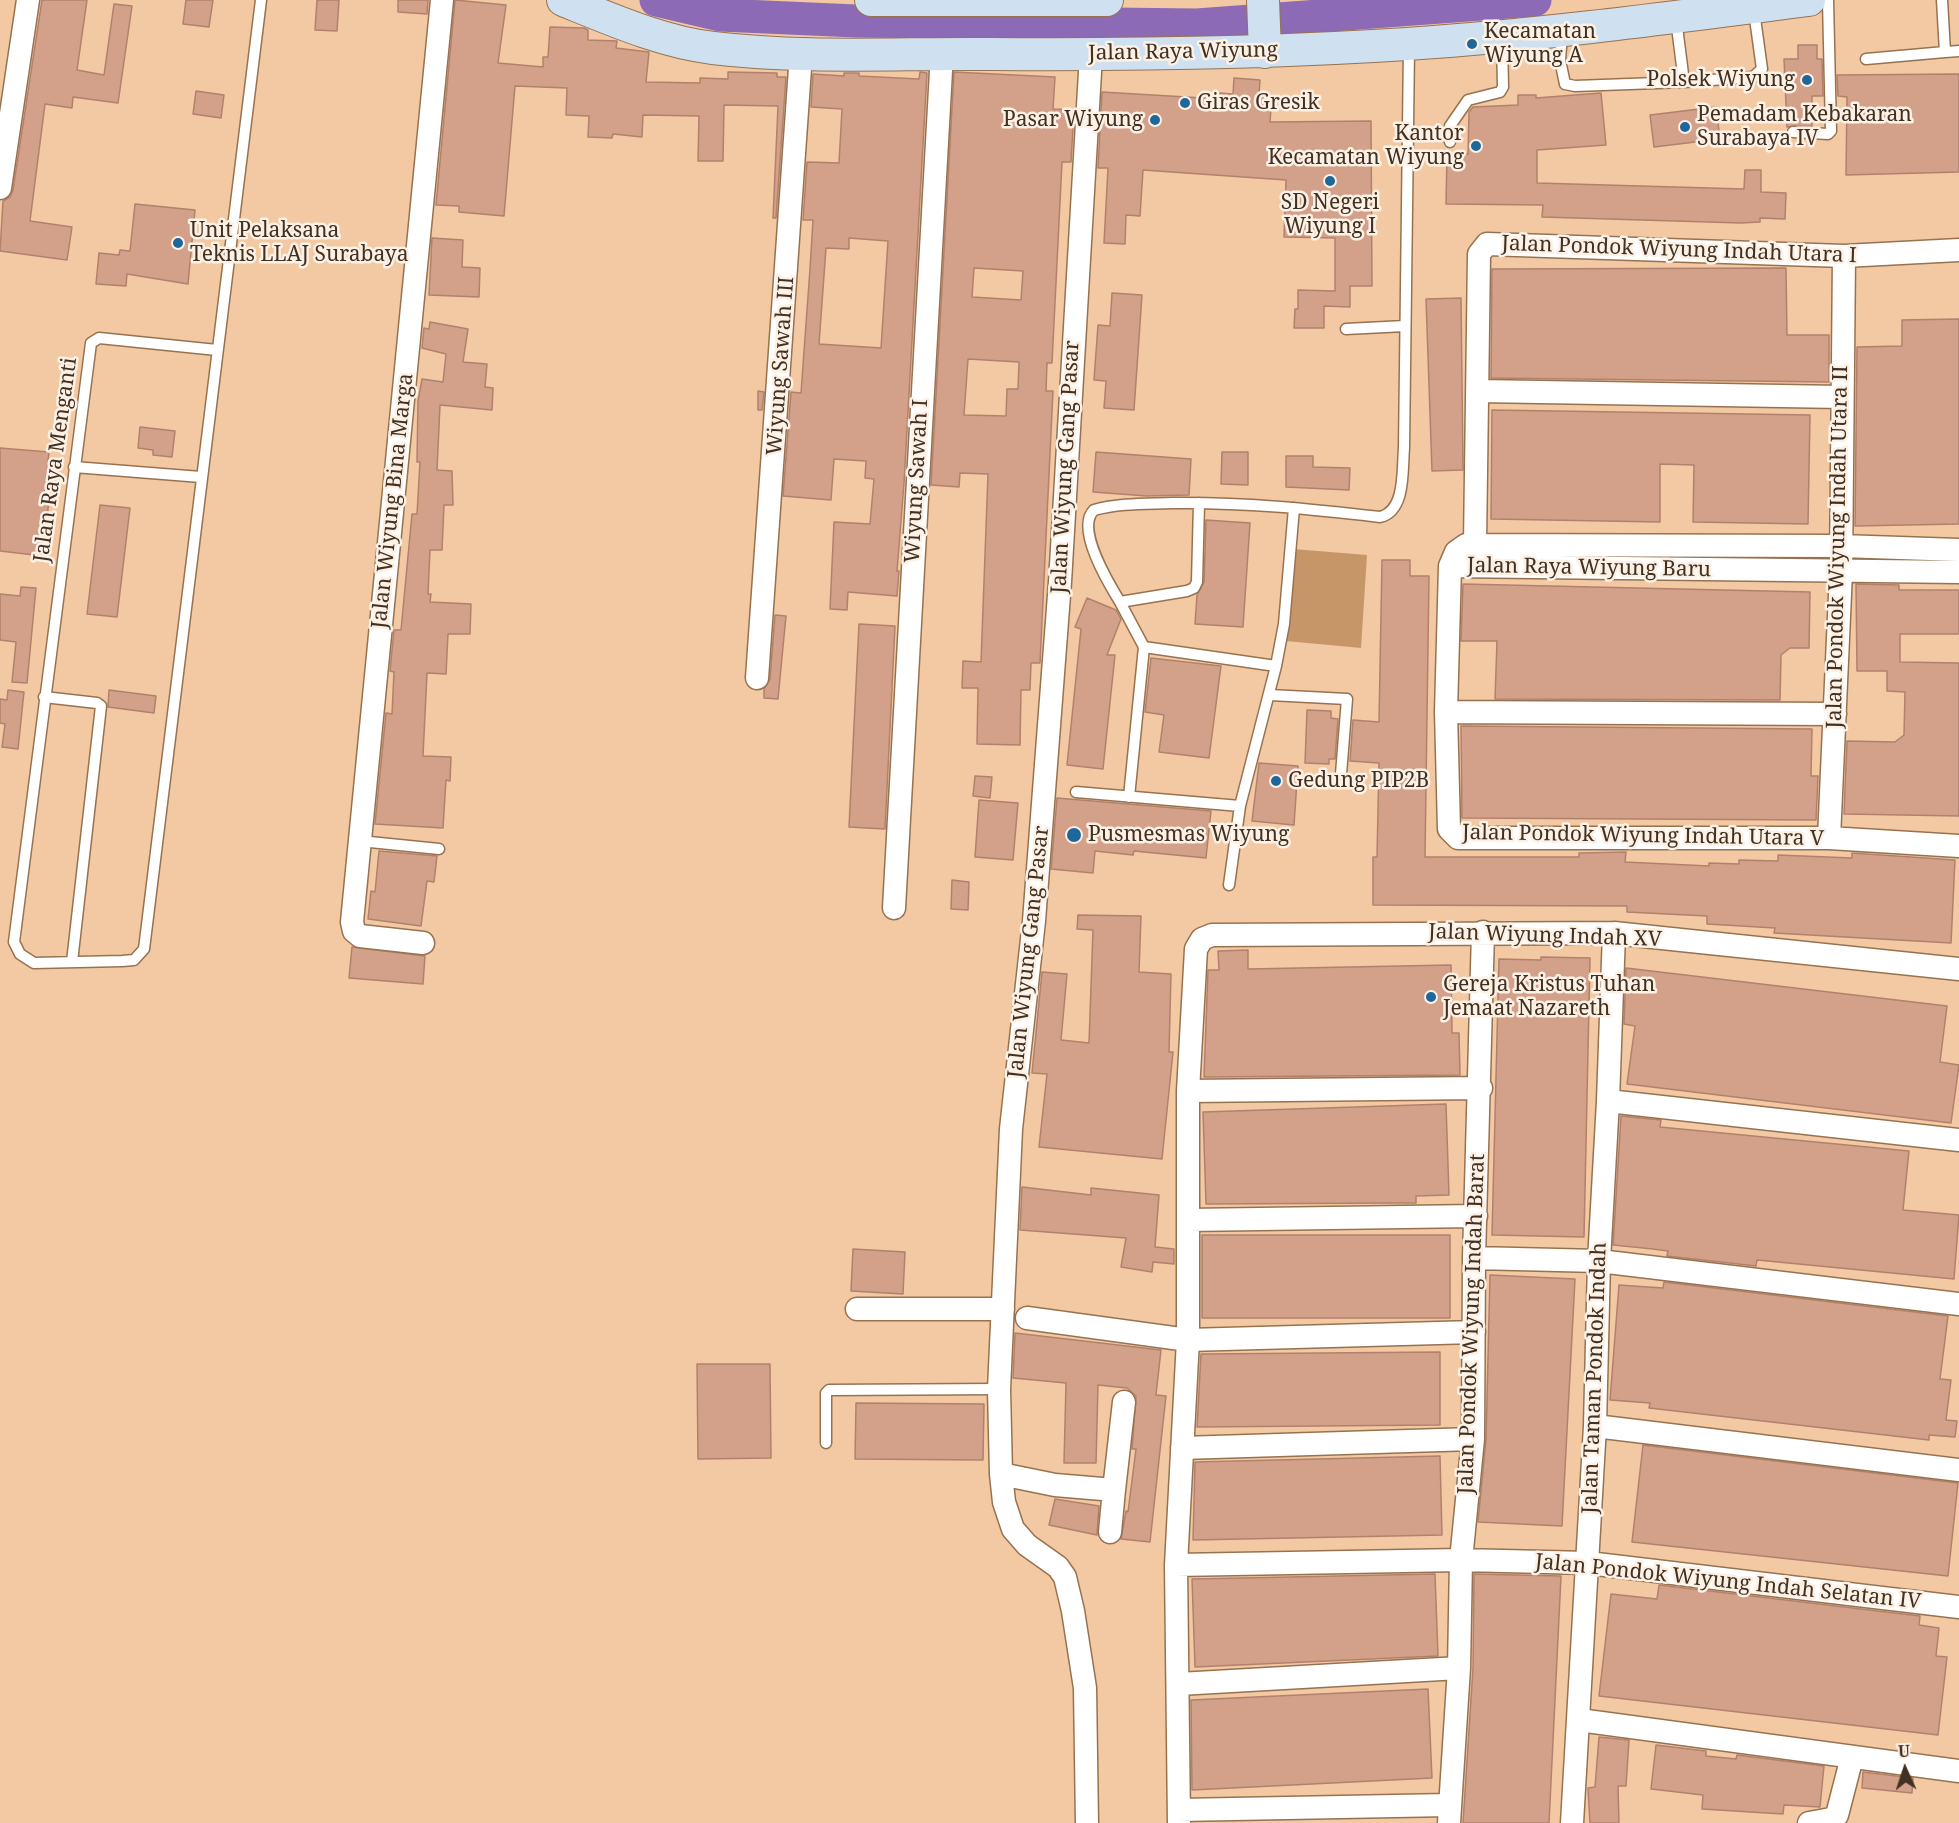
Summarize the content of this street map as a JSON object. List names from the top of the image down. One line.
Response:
{"streets":{"main road":["Jalan Raya Wiyung"],"street":["Jalan Pondok Wiyung Indah Utara I","Wiyung Sawah III","Jalan Wiyung Gang Pasar","Wiyung Sawah I","Jalan Wiyung Bina Marga","Jalan Pondok Wiyung Indah Utara II","Jalan Raya Wiyung Baru","Jalan Pondok Wiyung Indah Utara V","Jalan Wiyung Indah XV","Jalan Pondok Wiyung Indah Barat","Jalan Taman Pondok Indah","Jalan Pondok Wiyung Indah Selatan IV"],"lane":["Jalan Raya Menganti"]},"crossings":[["Jalan Raya Wiyung","Wiyung Sawah III"],["Jalan Raya Wiyung","Jalan Wiyung Gang Pasar"],["Jalan Raya Wiyung","Wiyung Sawah I"],["Jalan Pondok Wiyung Indah Utara I","Jalan Pondok Wiyung Indah Utara II"],["Jalan Pondok Wiyung Indah Utara I","Jalan Raya Wiyung Baru"],["Jalan Pondok Wiyung Indah Utara II","Jalan Raya Wiyung Baru"],["Jalan Pondok Wiyung Indah Utara II","Jalan Pondok Wiyung Indah Utara V"],["Jalan Raya Wiyung Baru","Jalan Pondok Wiyung Indah Utara V"],["Jalan Wiyung Indah XV","Jalan Pondok Wiyung Indah Barat"],["Jalan Wiyung Indah XV","Jalan Taman Pondok Indah"],["Jalan Pondok Wiyung Indah Barat","Jalan Pondok Wiyung Indah Selatan IV"],["Jalan Taman Pondok Indah","Jalan Pondok Wiyung Indah Selatan IV"]],"places":["Kecamatan Wiyung A","Polsek Wiyung","Giras Gresik","Pasar Wiyung","Pemadam Kebakaran Surabaya IV","Kantor Kecamatan Wiyung","SD Negeri Wiyung I","Unit Pelaksana Teknis LLAJ Surabaya","Gedung PIP2B","Pusmesmas Wiyung","Gereja Kristus Tuhan Jemaat Nazareth"],"north":"top"}
